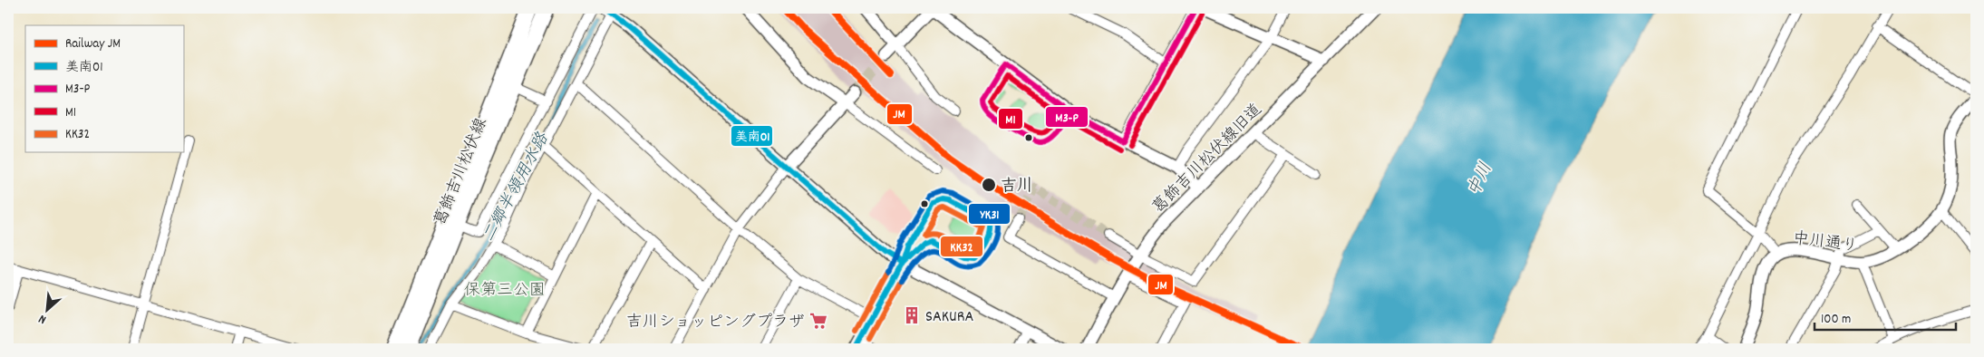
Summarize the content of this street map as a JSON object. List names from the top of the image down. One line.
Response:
{"streets":{"main road":["葛飾吉川松伏線"],"street":["葛飾吉川松伏線旧道","中川通り"]},"water":["中川","二郷半領用水路"],"parks":["保第三公園"],"places":{"other":["吉川"],"building":["SAKURA"],"supermarket":["吉川ショッピングプラザ"]},"lines":["rail line JM","transit line 美南01","transit line M3-P","transit line M1","transit line YK31","transit line KK32"],"legend":["Railway JM","美南01","M3-P","M1","KK32"],"scale_bar":"100 m","north":"bottom left"}
